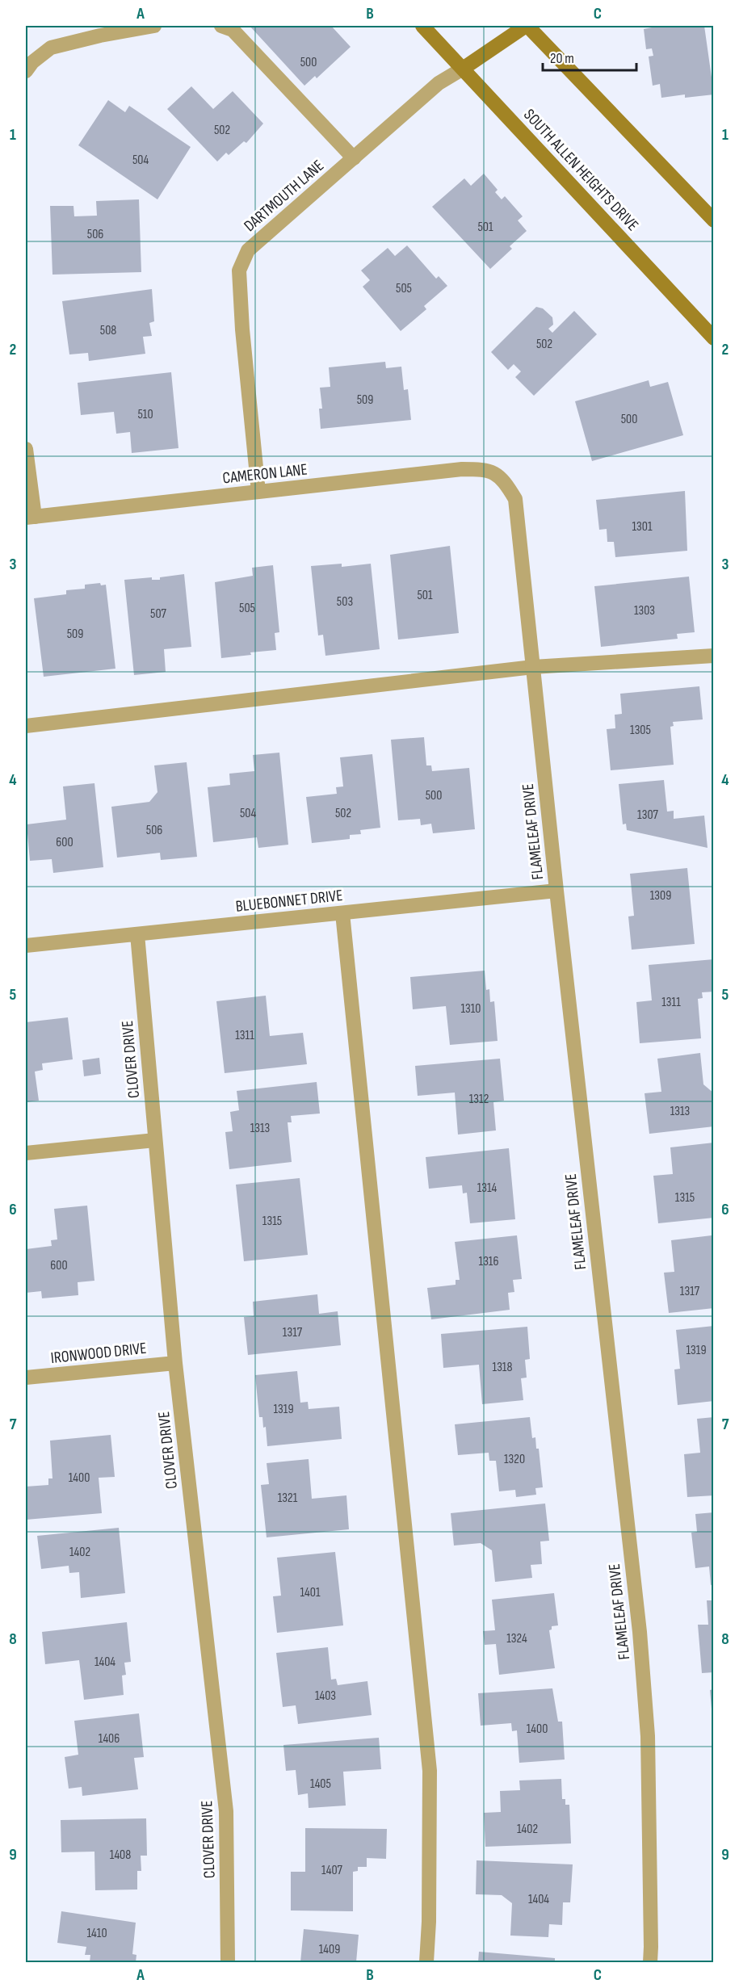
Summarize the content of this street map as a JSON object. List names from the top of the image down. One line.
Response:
{"streets":{"main road":["SOUTH ALLEN HEIGHTS DRIVE"],"street":["DARTMOUTH LANE","CAMERON LANE","FLAMELEAF DRIVE","BLUEBONNET DRIVE","CLOVER DRIVE","IRONWOOD DRIVE"]},"crossings":[["SOUTH ALLEN HEIGHTS DRIVE","DARTMOUTH LANE"],["DARTMOUTH LANE","CAMERON LANE"],["CAMERON LANE","FLAMELEAF DRIVE"],["FLAMELEAF DRIVE","BLUEBONNET DRIVE"],["BLUEBONNET DRIVE","CLOVER DRIVE"],["CLOVER DRIVE","IRONWOOD DRIVE"]],"house_numbers":["500","502","504","501","506","505","508","502","509","510","500","1301","501","503","505","1303","507","509","1305","500","504","502","1307","506","600","1309","1311","1310","1311","1312","1313","1313","1314","1315","1315","1316","600","1317","1317","1319","1318","1319","1320","1400","1321","1402","1401","1324","1404","1403","1400","1406","1405","1402","1408","1407","1404","1410","1409"],"scale_bar":"20 m","grid":{"columns":["A","B","C"],"rows":["1","2","3","4","5","6","7","8","9"]}}
